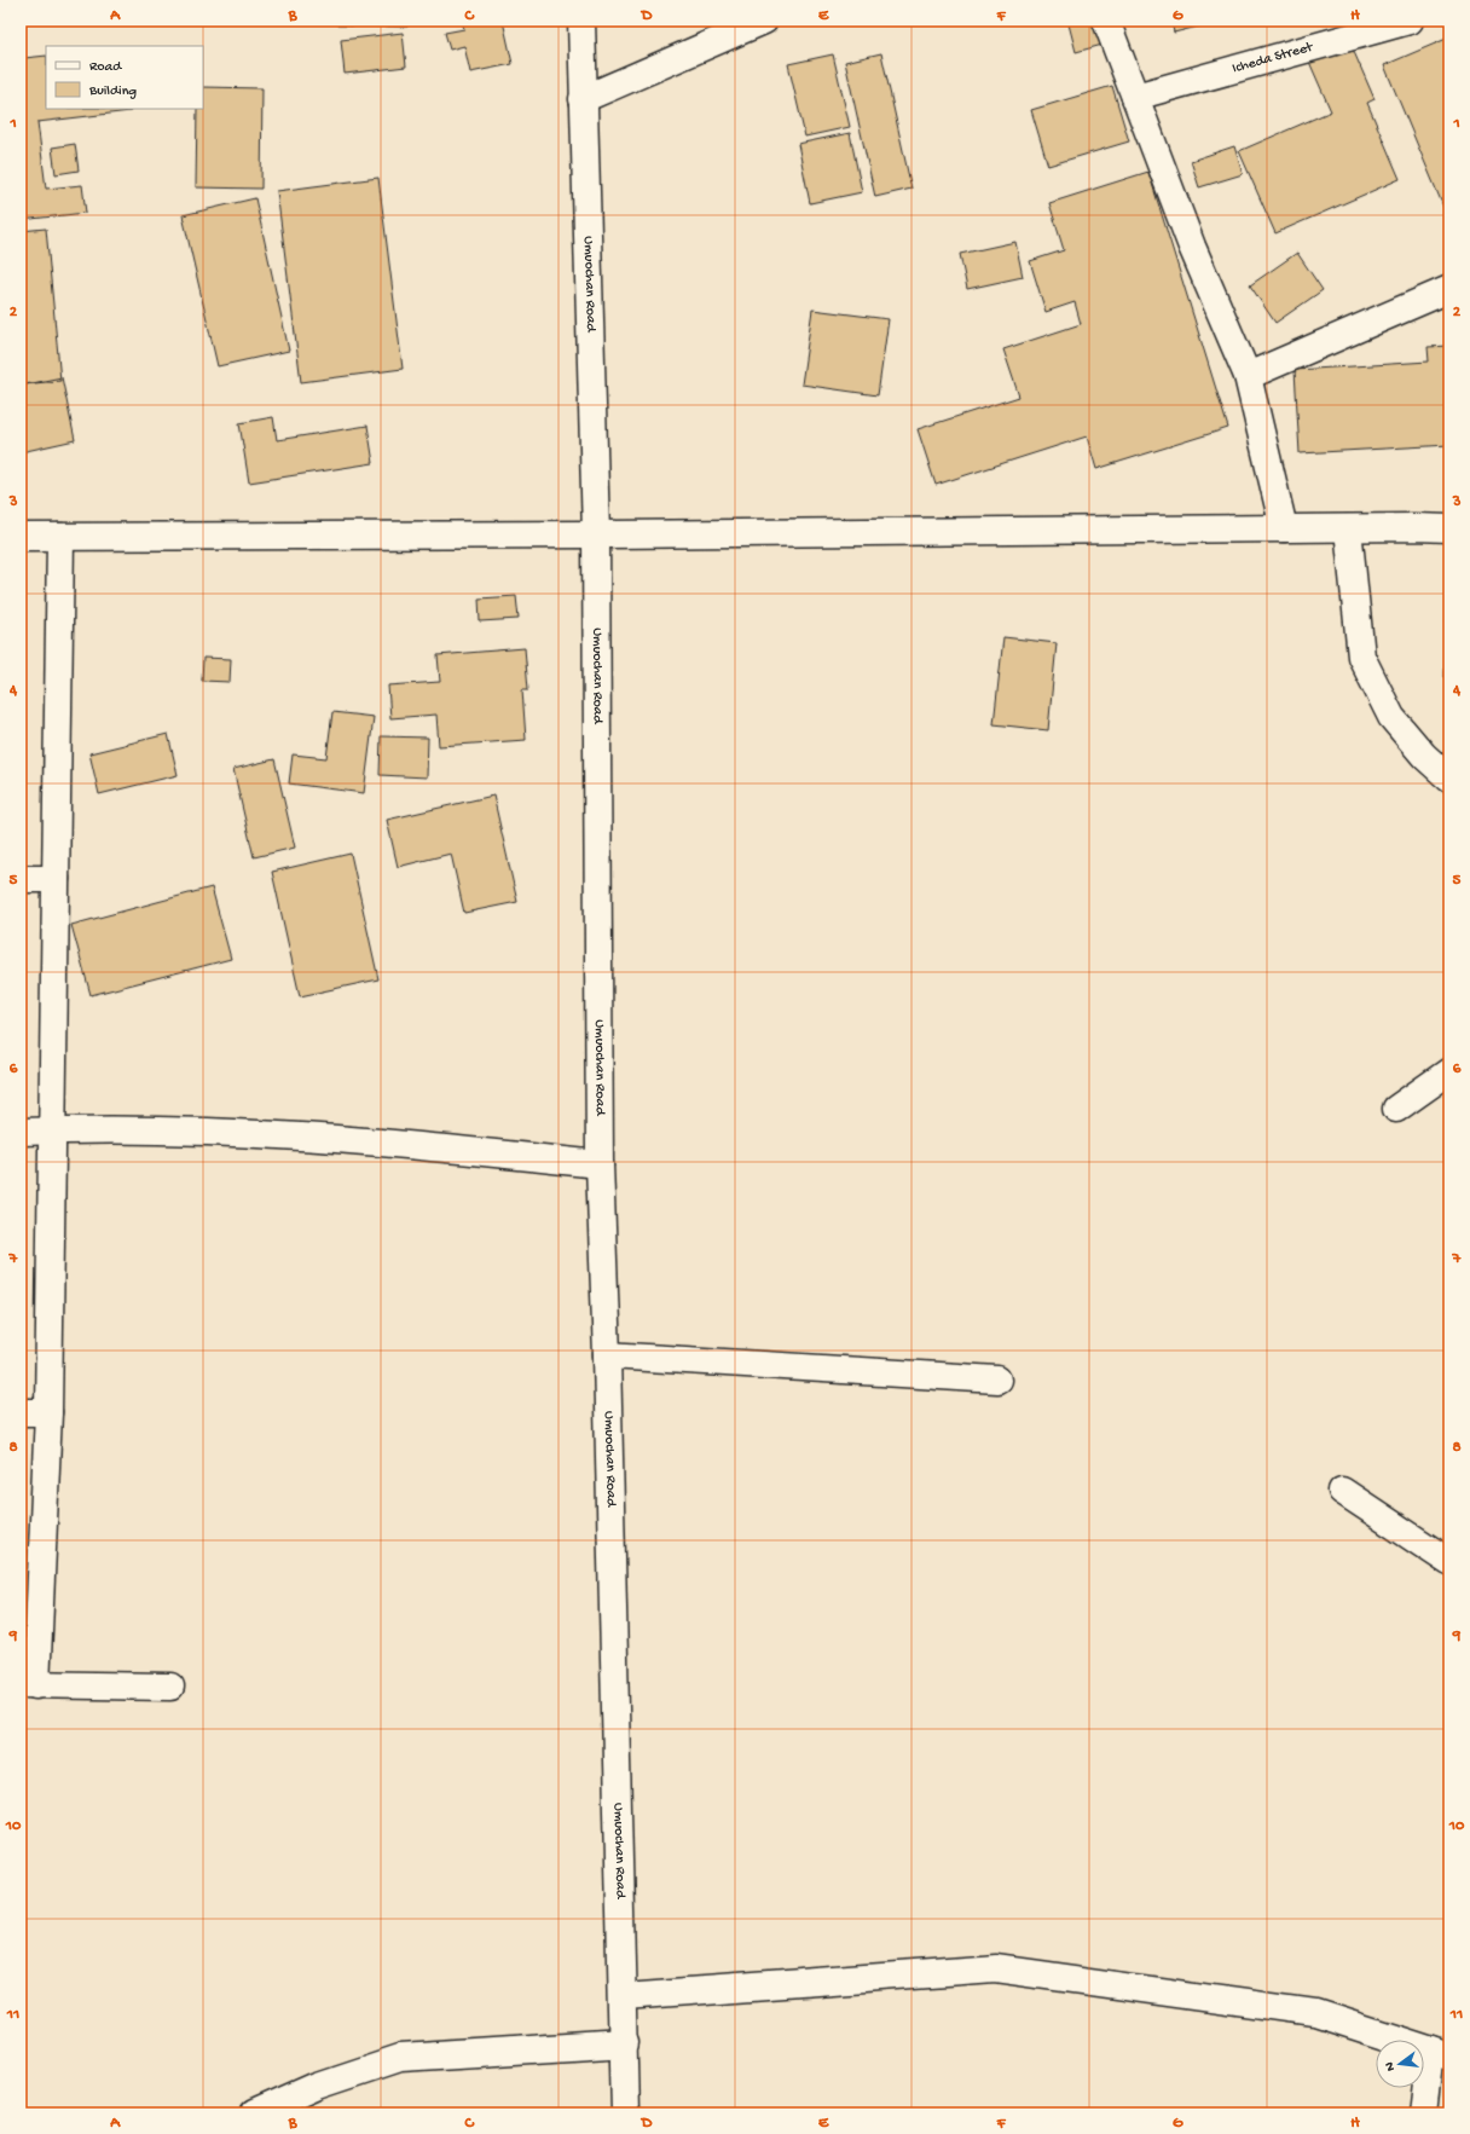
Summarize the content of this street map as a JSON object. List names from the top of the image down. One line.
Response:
{"streets":{"street":["Icheda Street","Umuochan Road"]},"legend":["Road","Building"],"north":"left","grid":{"columns":["A","B","C","D","E","F","G","H"],"rows":["1","2","3","4","5","6","7","8","9","10","11"]}}
